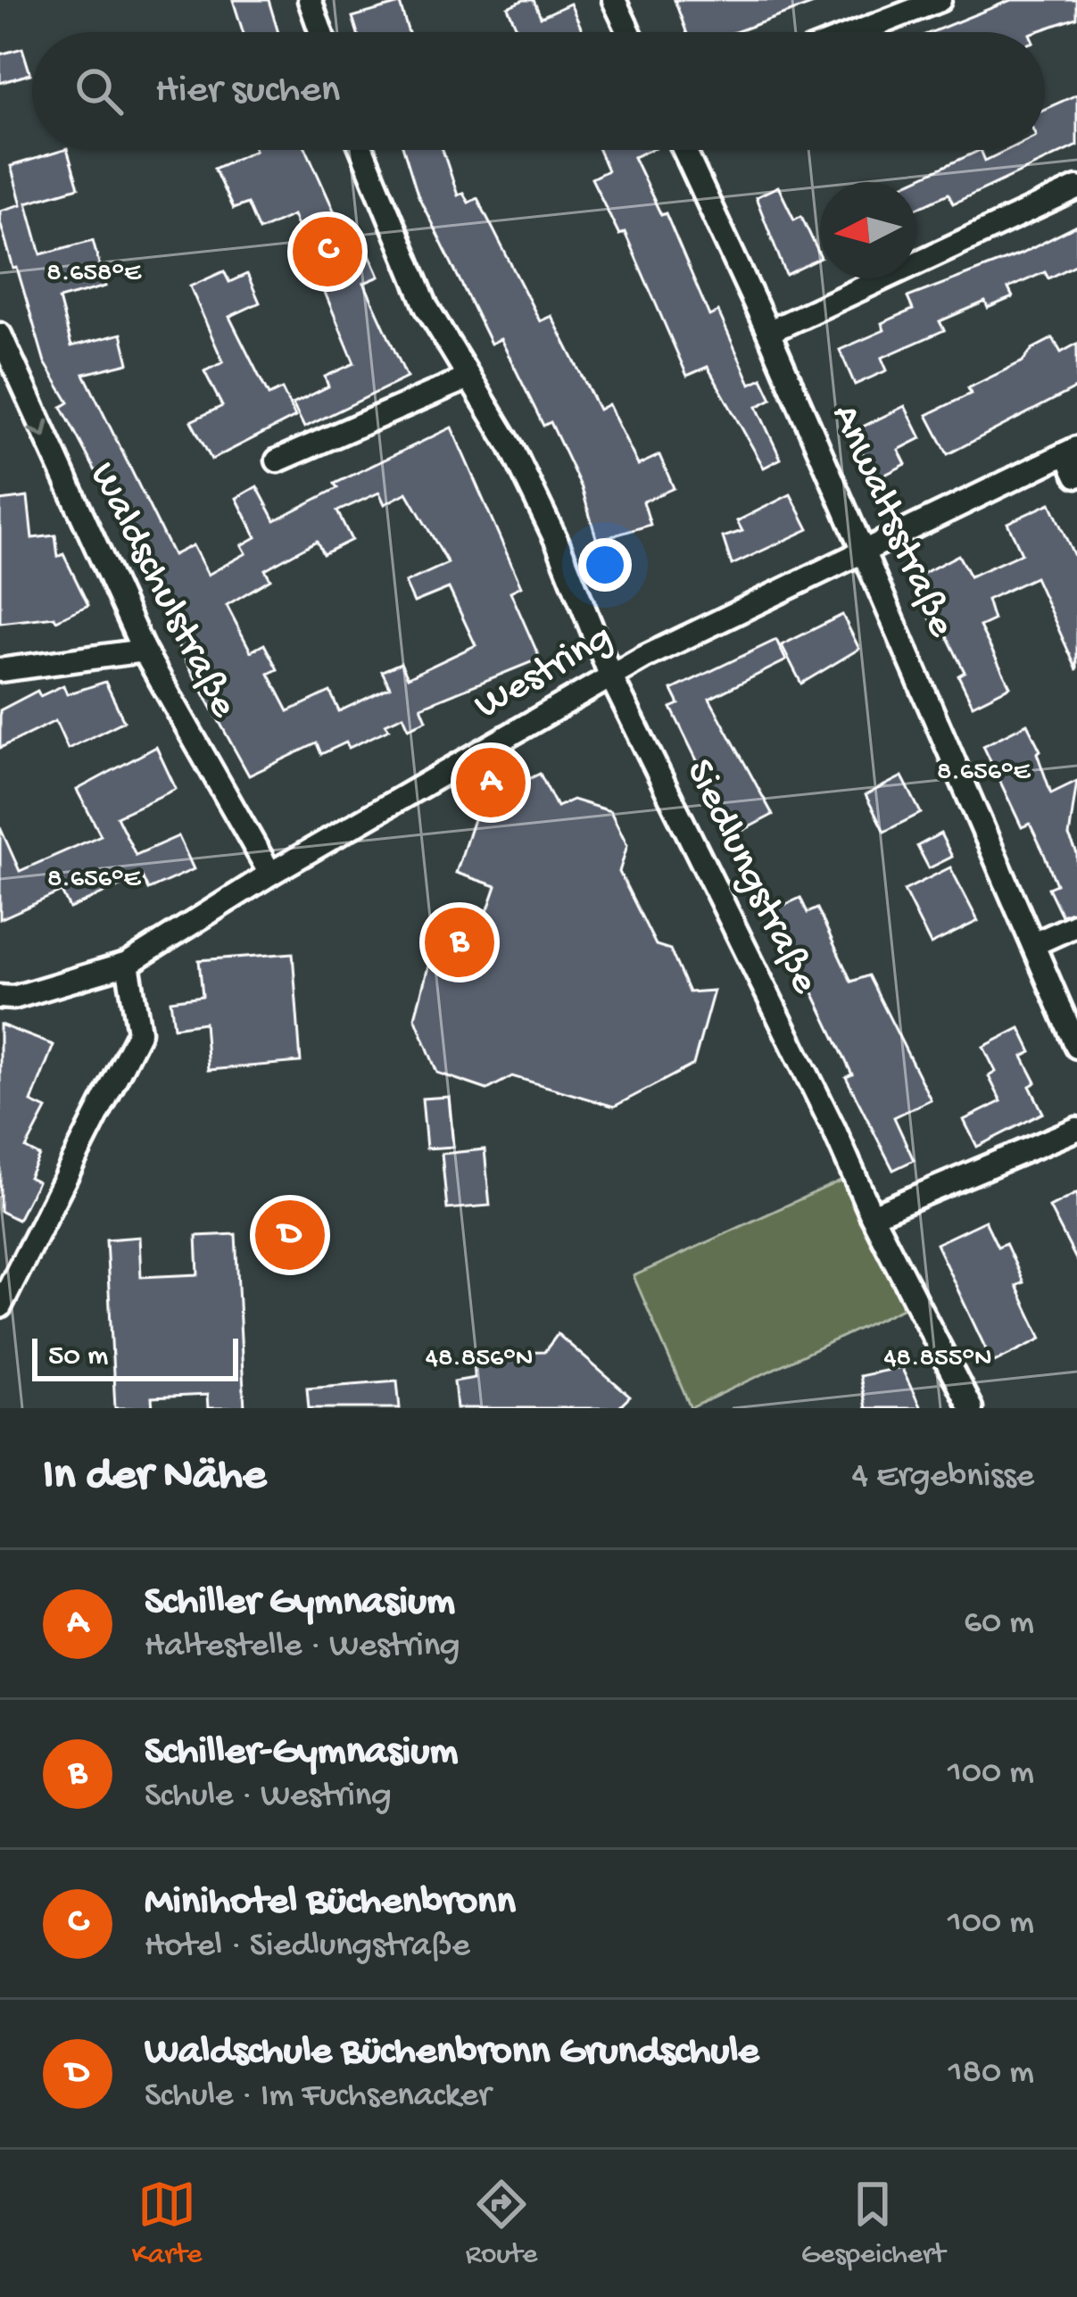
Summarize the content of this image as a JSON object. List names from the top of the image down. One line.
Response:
{"streets":{"street":["Anwaltsstraße","Waldschulstraße","Westring","Siedlungstraße"]},"crossings":[["Anwaltsstraße","Westring"],["Waldschulstraße","Westring"],["Westring","Siedlungstraße"]],"one_way":["Waldschulstraße"],"scale_bar":"50 m","north":"left","page":{"search":"Hier suchen","pins":["C","A","B","D"],"scale":"50 m","heading":["In der Nähe","4 Ergebnisse"],"list":[{"mark":"A","name":"Schiller Gymnasium","note":"Haltestelle · Westring","value":"60 m"},{"mark":"B","name":"Schiller-Gymnasium","note":"Schule · Westring","value":"100 m"},{"mark":"C","name":"Minihotel Büchenbronn","note":"Hotel · Siedlungstraße","value":"100 m"},{"mark":"D","name":"Waldschule Büchenbronn Grundschule","note":"Schule · Im Fuchsenacker","value":"180 m"}],"nav":["Karte","Route","Gespeichert"]},"coordinates":["8.658°E","8.656°E","48.856°N","48.855°N"]}
